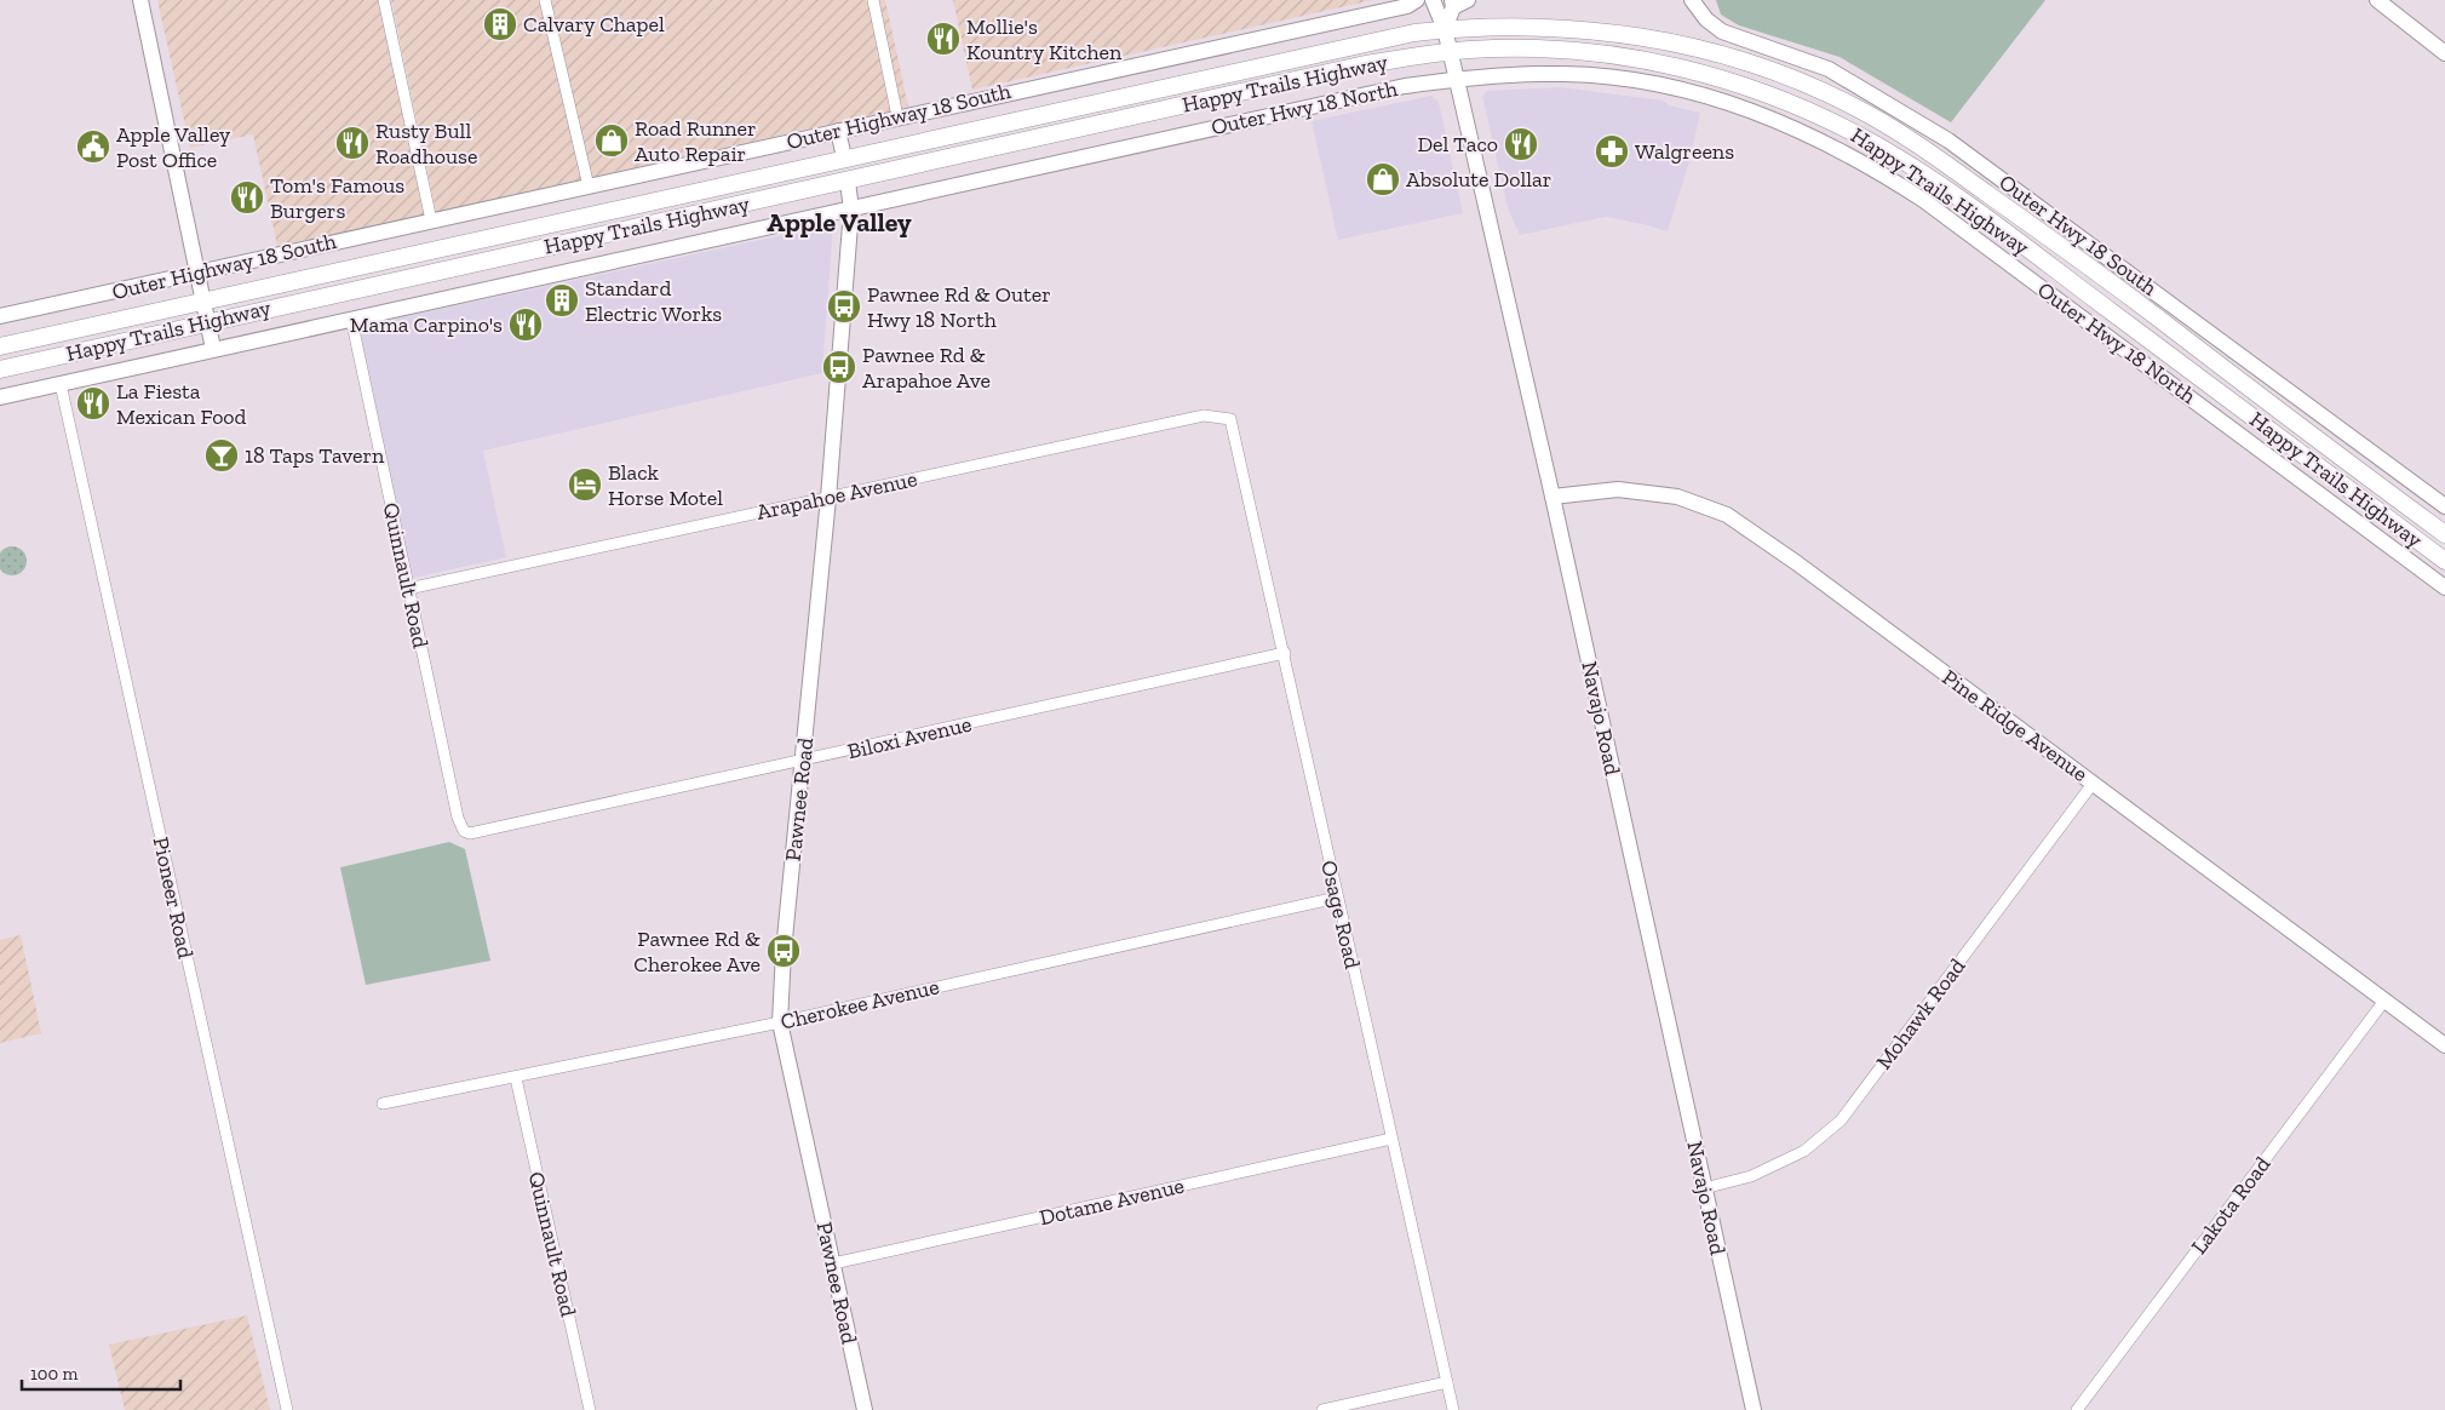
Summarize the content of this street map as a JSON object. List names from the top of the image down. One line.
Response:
{"streets":{"main road":["Happy Trails Highway"],"street":["Outer Hwy 18 North","Outer Highway 18 South","Outer Hwy 18 South","Arapahoe Avenue","Quinnault Road","Navajo Road","Pine Ridge Avenue","Biloxi Avenue","Pawnee Road","Pioneer Road","Osage Road","Cherokee Avenue","Mohawk Road","Dotame Avenue","Lakota Road"]},"crossings":[["Happy Trails Highway","Navajo Road"],["Happy Trails Highway","Pawnee Road"],["Outer Hwy 18 North","Quinnault Road"],["Outer Hwy 18 North","Navajo Road"],["Outer Hwy 18 North","Pawnee Road"],["Outer Hwy 18 North","Pioneer Road"],["Arapahoe Avenue","Quinnault Road"],["Arapahoe Avenue","Pawnee Road"],["Arapahoe Avenue","Osage Road"],["Quinnault Road","Biloxi Avenue"],["Quinnault Road","Cherokee Avenue"],["Navajo Road","Pine Ridge Avenue"],["Navajo Road","Mohawk Road"],["Pine Ridge Avenue","Mohawk Road"],["Pine Ridge Avenue","Lakota Road"],["Biloxi Avenue","Pawnee Road"],["Biloxi Avenue","Osage Road"],["Pawnee Road","Cherokee Avenue"],["Pawnee Road","Dotame Avenue"],["Osage Road","Cherokee Avenue"],["Osage Road","Dotame Avenue"]],"districts":["Apple Valley"],"places":{"building":["Calvary Chapel","Standard Electric Works"],"restaurant":["Mollie's Kountry Kitchen","Rusty Bull Roadhouse","Del Taco","Tom's Famous Burgers","Mama Carpino's","La Fiesta Mexican Food"],"shop":["Road Runner Auto Repair","Absolute Dollar"],"public building":["Apple Valley Post Office"],"pharmacy":["Walgreens"],"bus stop":["Pawnee Rd & Outer Hwy 18 North","Pawnee Rd & Arapahoe Ave","Pawnee Rd & Cherokee Ave"],"bar":["18 Taps Tavern"],"hotel":["Black Horse Motel"]},"scale_bar":"100 m"}
